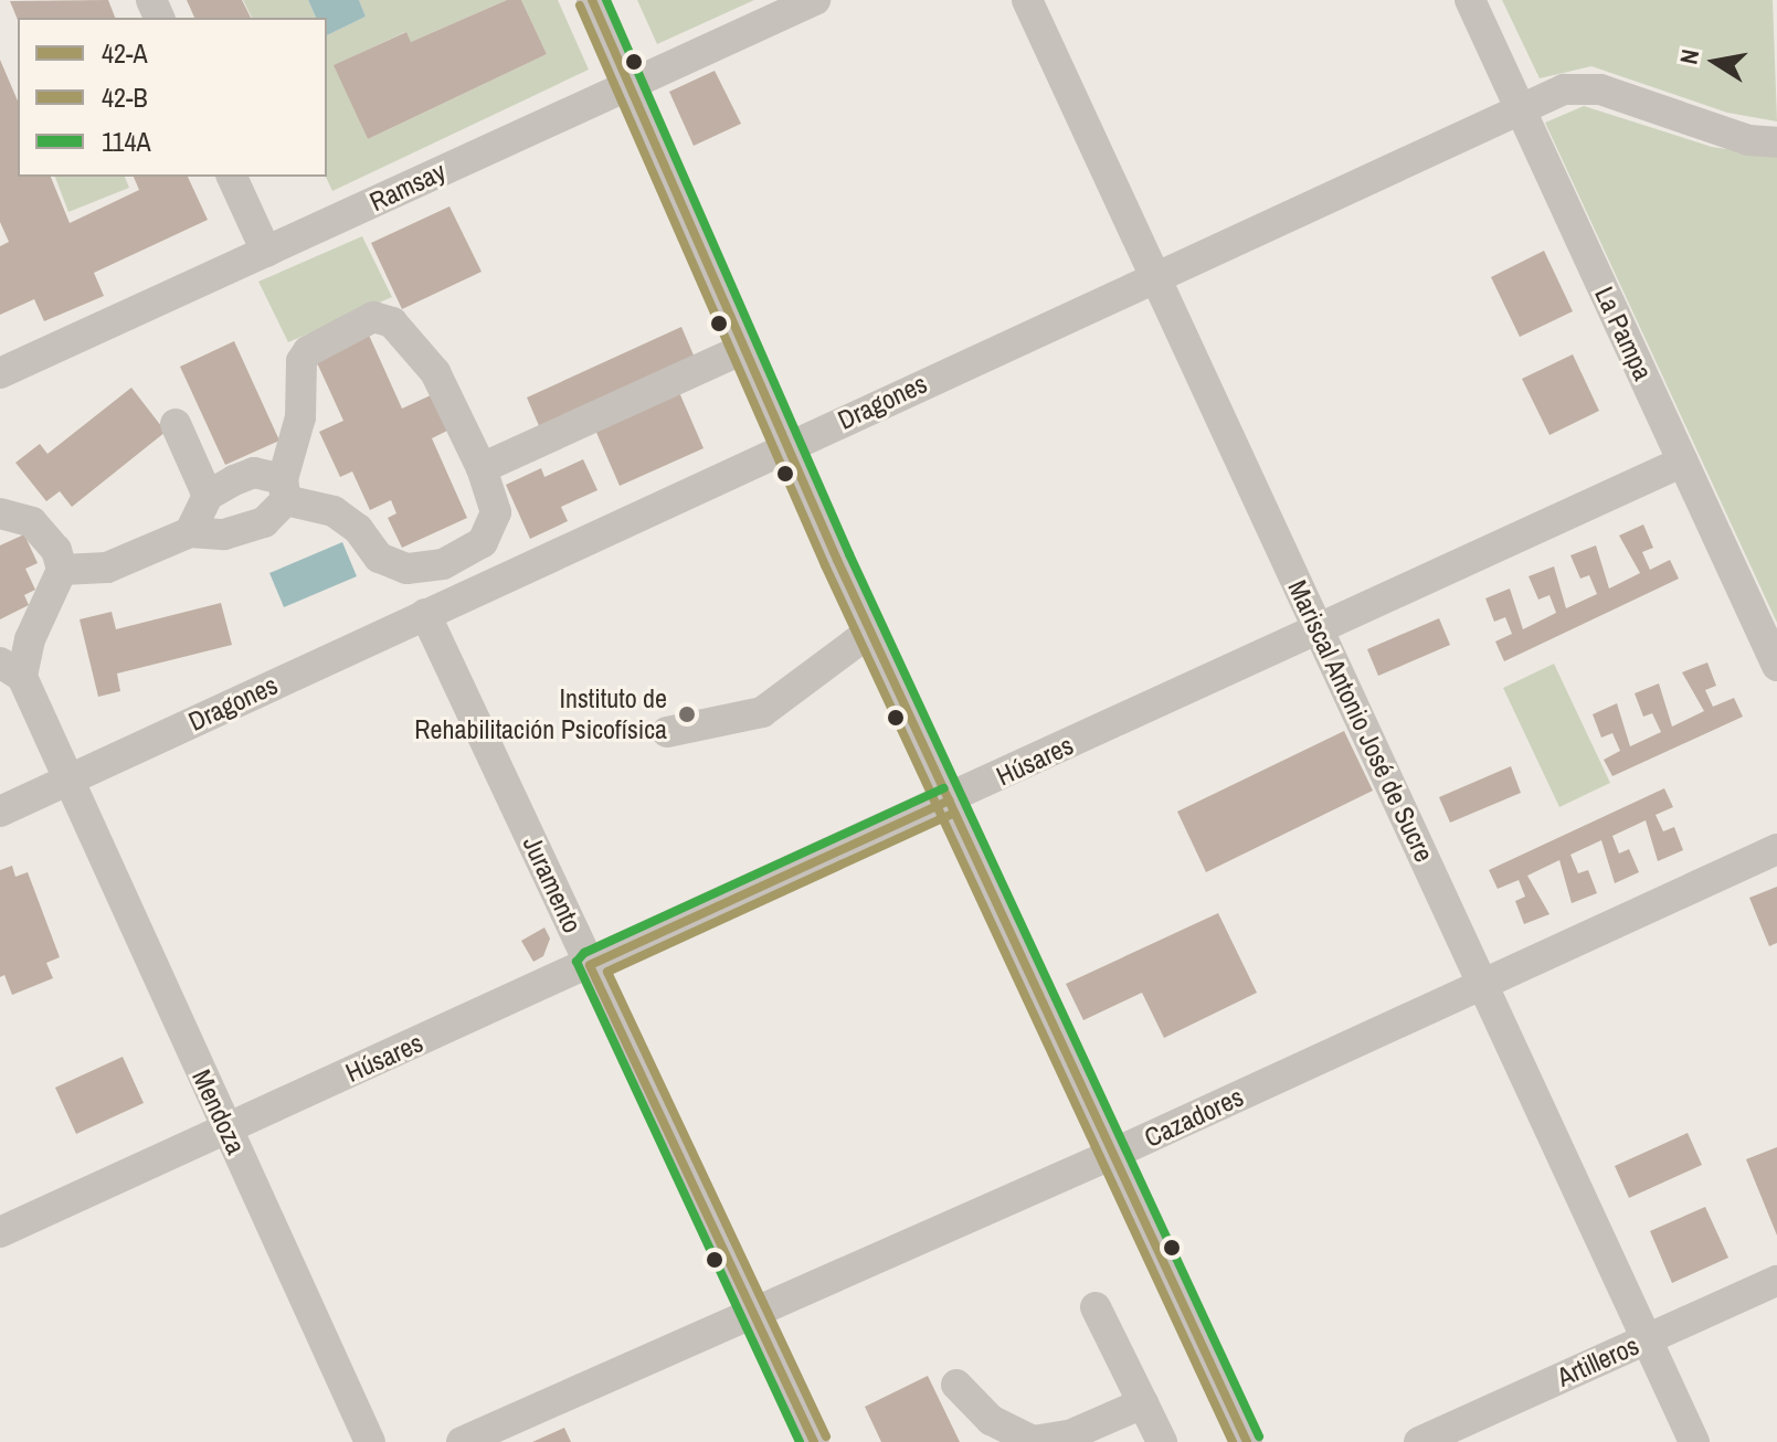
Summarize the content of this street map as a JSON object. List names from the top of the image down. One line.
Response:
{"streets":{"street":["Ramsay","La Pampa","Dragones","Mariscal Antonio José de Sucre","Húsares","Juramento","Mendoza","Cazadores","Artilleros"]},"crossings":[["La Pampa","Dragones"],["La Pampa","Húsares"],["Dragones","Mariscal Antonio José de Sucre"],["Dragones","Juramento"],["Dragones","Mendoza"],["Mariscal Antonio José de Sucre","Húsares"],["Mariscal Antonio José de Sucre","Cazadores"],["Mariscal Antonio José de Sucre","Artilleros"],["Húsares","Juramento"],["Húsares","Mendoza"],["Juramento","Cazadores"]],"places":["Instituto de Rehabilitación Psicofísica"],"lines":["transit line 42-A","transit line 114A","transit line 42-B"],"legend":["42-A","42-B","114A"],"north":"left"}
